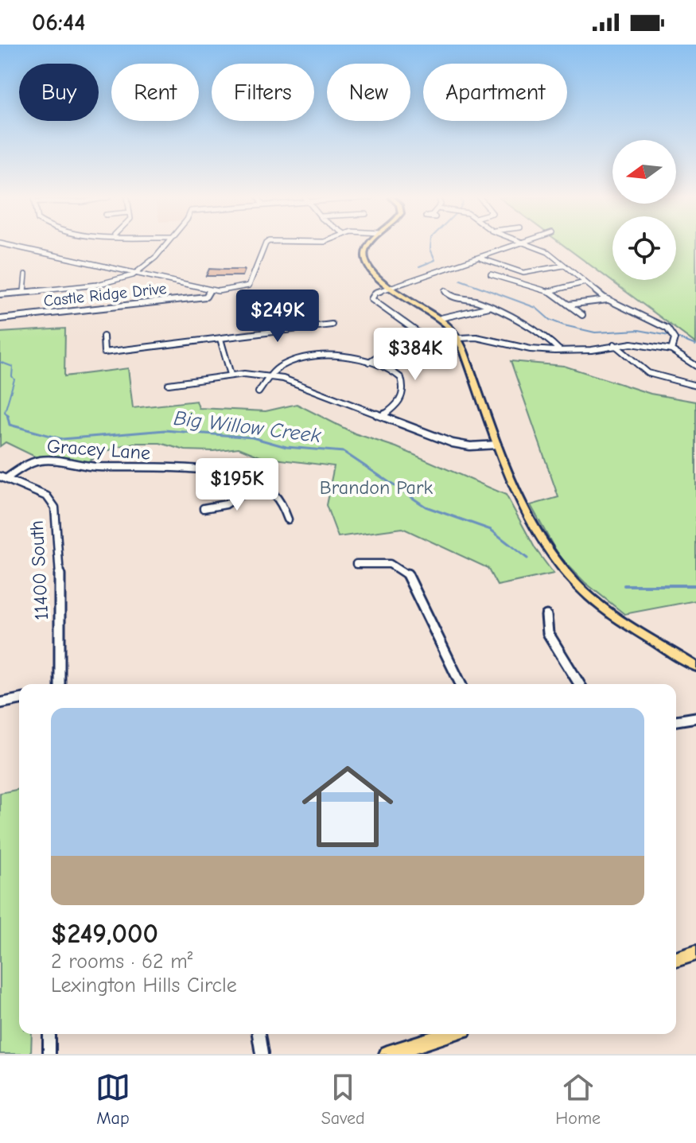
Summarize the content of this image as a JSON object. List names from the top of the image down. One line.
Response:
{"streets":{"street":["Castle Ridge Drive","Gracey Lane","11400 South"]},"crossings":[["Gracey Lane","11400 South"]],"water":["Big Willow Creek"],"parks":["Brandon Park"],"north":"left","page":{"status":"06:44","chip":["Buy","Rent","Filters","New","Apartment"],"price":["$249K","$384K","$195K"],"list":[{"name":"$249,000","note":"2 rooms · 62 m² · Lexington Hills Circle"}],"tabs":["Map","Saved","Home"]}}
